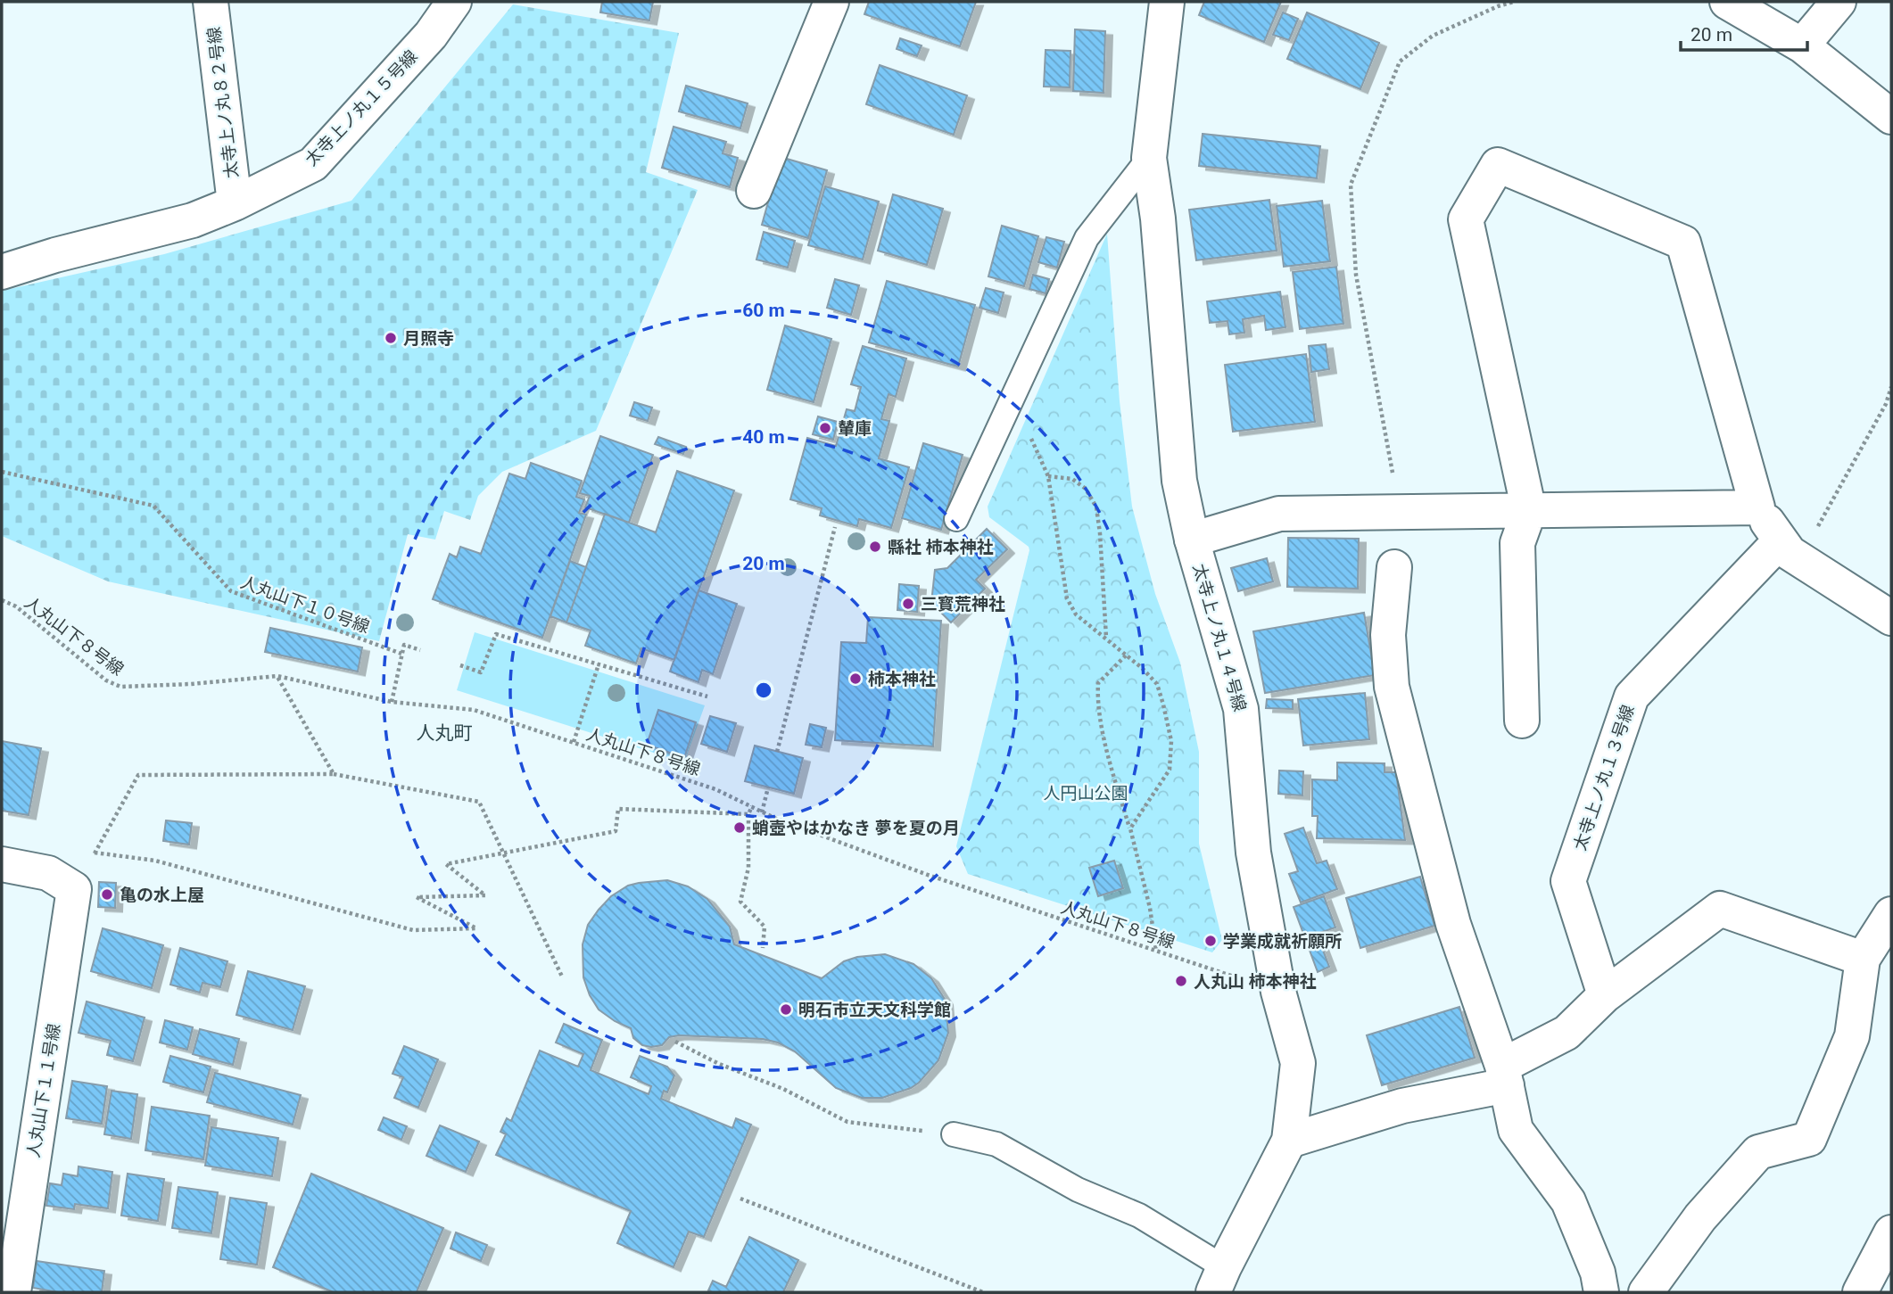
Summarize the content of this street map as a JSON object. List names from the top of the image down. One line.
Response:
{"streets":{"street":["太寺上ノ丸８２号線","太寺上ノ丸１５号線","太寺上ノ丸１４号線","太寺上ノ丸１３号線","人丸山下１１号線"],"path":["人丸山下１０号線","人丸山下８号線"]},"crossings":[["太寺上ノ丸８２号線","太寺上ノ丸１５号線"],["人丸山下８号線","太寺上ノ丸１４号線"]],"districts":["人丸町"],"parks":["人円山公園"],"places":["月照寺","輦庫","縣社 柿本神社","三寳荒神社","柿本神社","蛸壺やはかなき 夢を夏の月","亀の水上屋","学業成就祈願所","人丸山 柿本神社","明石市立天文科学館"],"scale_bar":"20 m","rings":["60 m","40 m","20 m"]}
